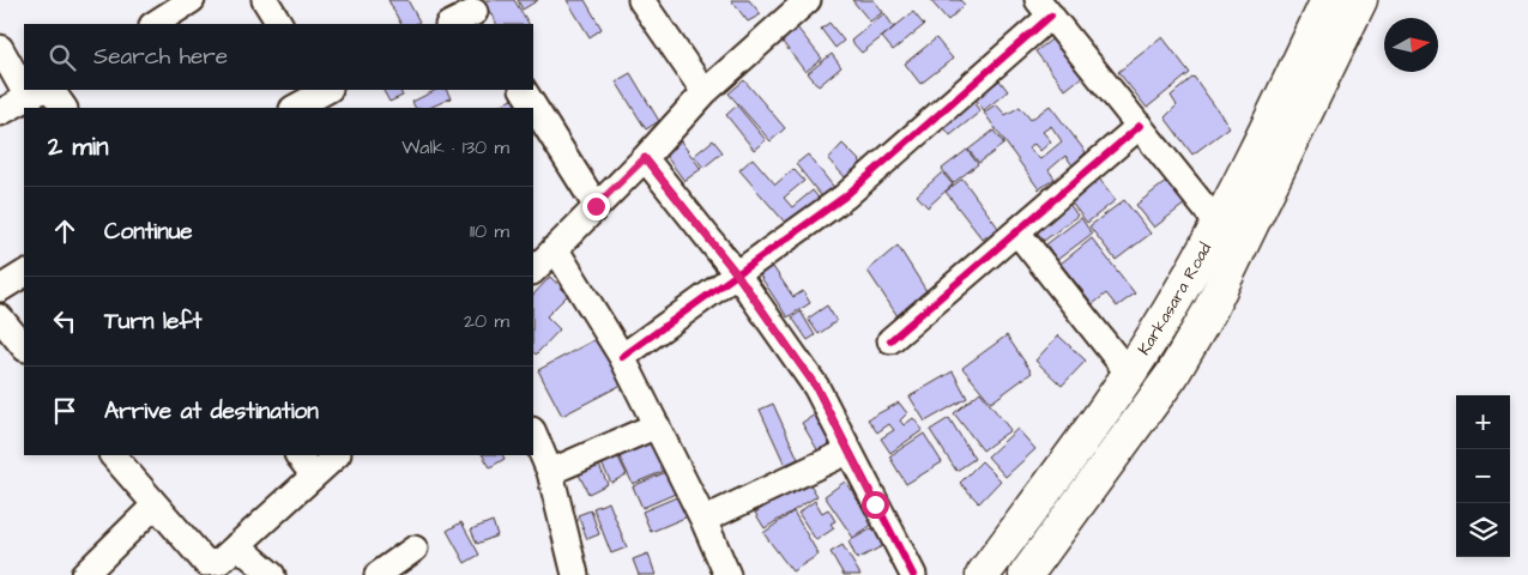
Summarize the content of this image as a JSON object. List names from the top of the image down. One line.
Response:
{"streets":{"main road":["Karkasara Road"]},"north":"right","page":{"search":"Search here","heading":["2 min","Walk · 130 m"],"list":[["Continue","110 m"],["Turn left","20 m"],"Arrive at destination"],"map_buttons":["+","−"]}}
